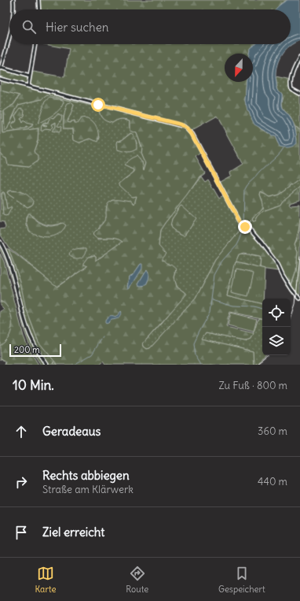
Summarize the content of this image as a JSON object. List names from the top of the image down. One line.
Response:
{"scale_bar":"200 m","north":"bottom","page":{"search":"Hier suchen","scale":"200 m","heading":["10 Min.","Zu Fuß · 800 m"],"list":[["Geradeaus","360 m"],["Rechts abbiegen","Straße am Klärwerk","440 m"],"Ziel erreicht"],"nav":["Karte","Route","Gespeichert"]}}
